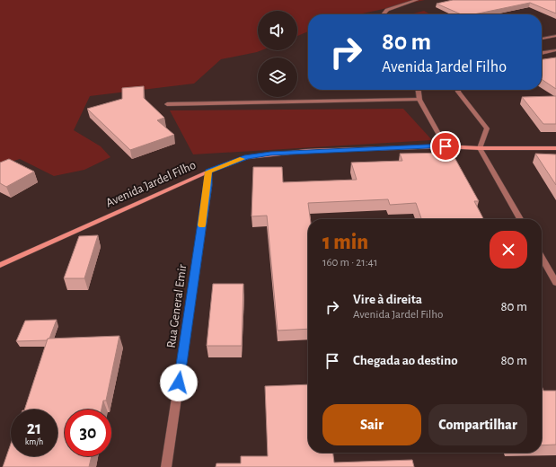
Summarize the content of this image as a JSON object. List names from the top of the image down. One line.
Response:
{"streets":{"main road":["Avenida Jardel Filho"],"street":["Rua General Emir"]},"crossings":[["Avenida Jardel Filho","Rua General Emir"]],"page":{"turn":["80 m","Avenida Jardel Filho"],"heading":["1 min","160 m · 21:41"],"list":[{"name":"Vire à direita","note":"Avenida Jardel Filho","value":"80 m"},{"name":"Chegada ao destino","value":"80 m"}],"buttons":["Sair","Compartilhar"],"speed":"21 km/h","limit":"30"}}
